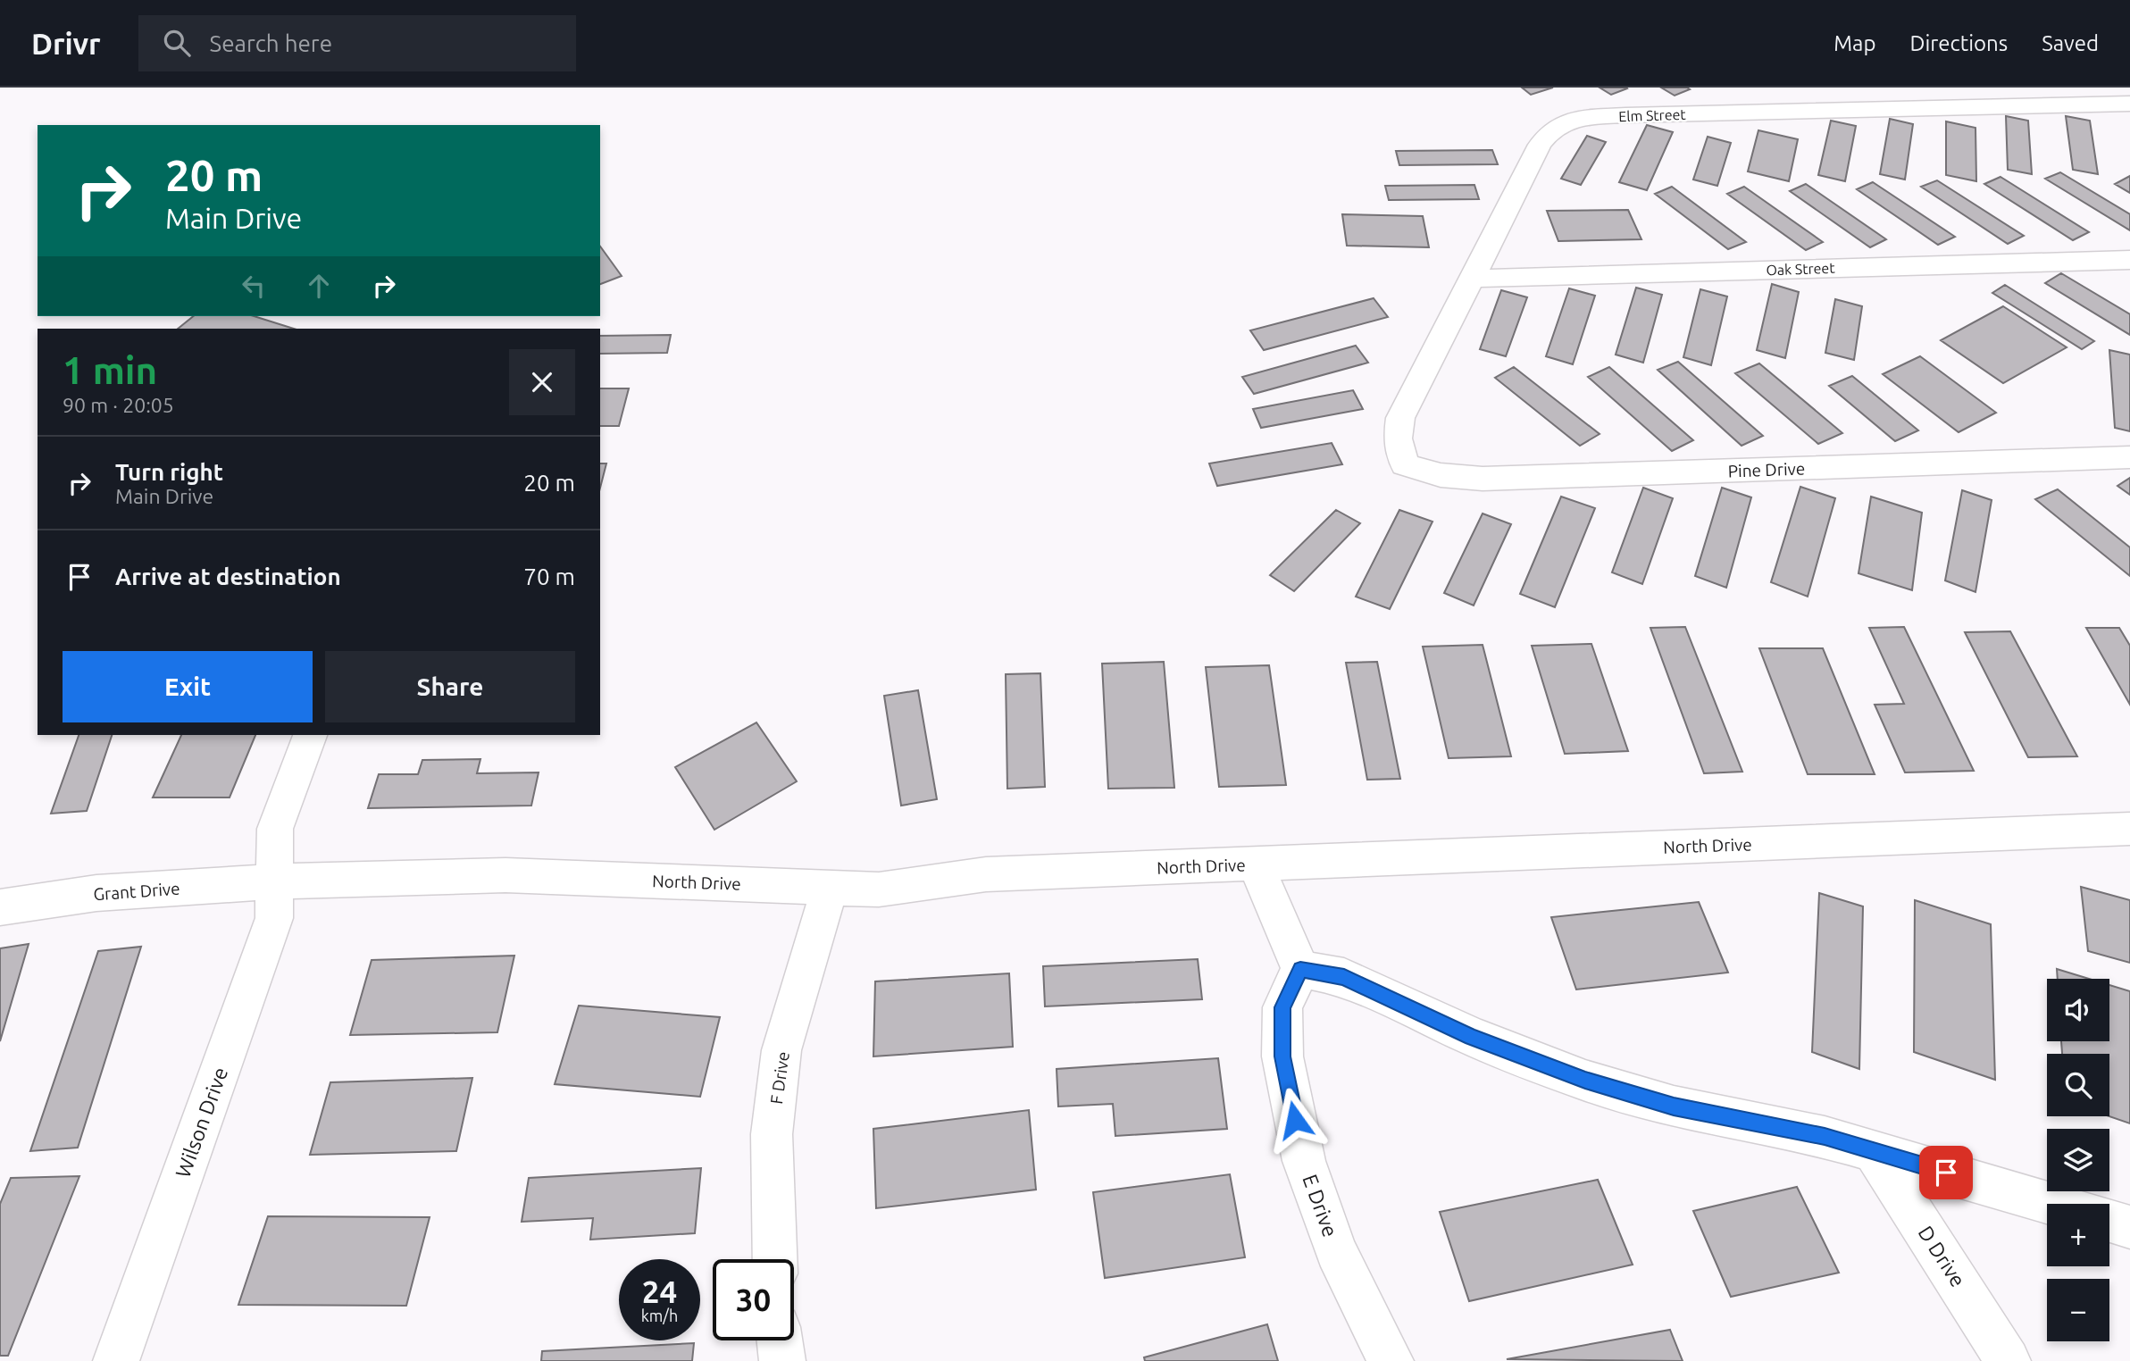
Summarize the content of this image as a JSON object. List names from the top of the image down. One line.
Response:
{"streets":{"street":["Elm Street","Oak Street","Pine Drive","North Drive","Grant Drive","F Drive","Wilson Drive","E Drive","D Drive"]},"crossings":[["Elm Street","Oak Street"],["Elm Street","Pine Drive"],["North Drive","Grant Drive"],["North Drive","F Drive"],["North Drive","Wilson Drive"],["Grant Drive","Wilson Drive"]],"page":{"header":"Drivr","search":"Search here","nav":["Map","Directions","Saved"],"turn":["20 m","Main Drive"],"heading":["1 min","90 m · 20:05"],"list":[{"name":"Turn right","note":"Main Drive","value":"20 m"},{"name":"Arrive at destination","value":"70 m"}],"buttons":["Exit","Share"],"map_buttons":["+","−"],"speed":"24 km/h","limit":"30"}}
